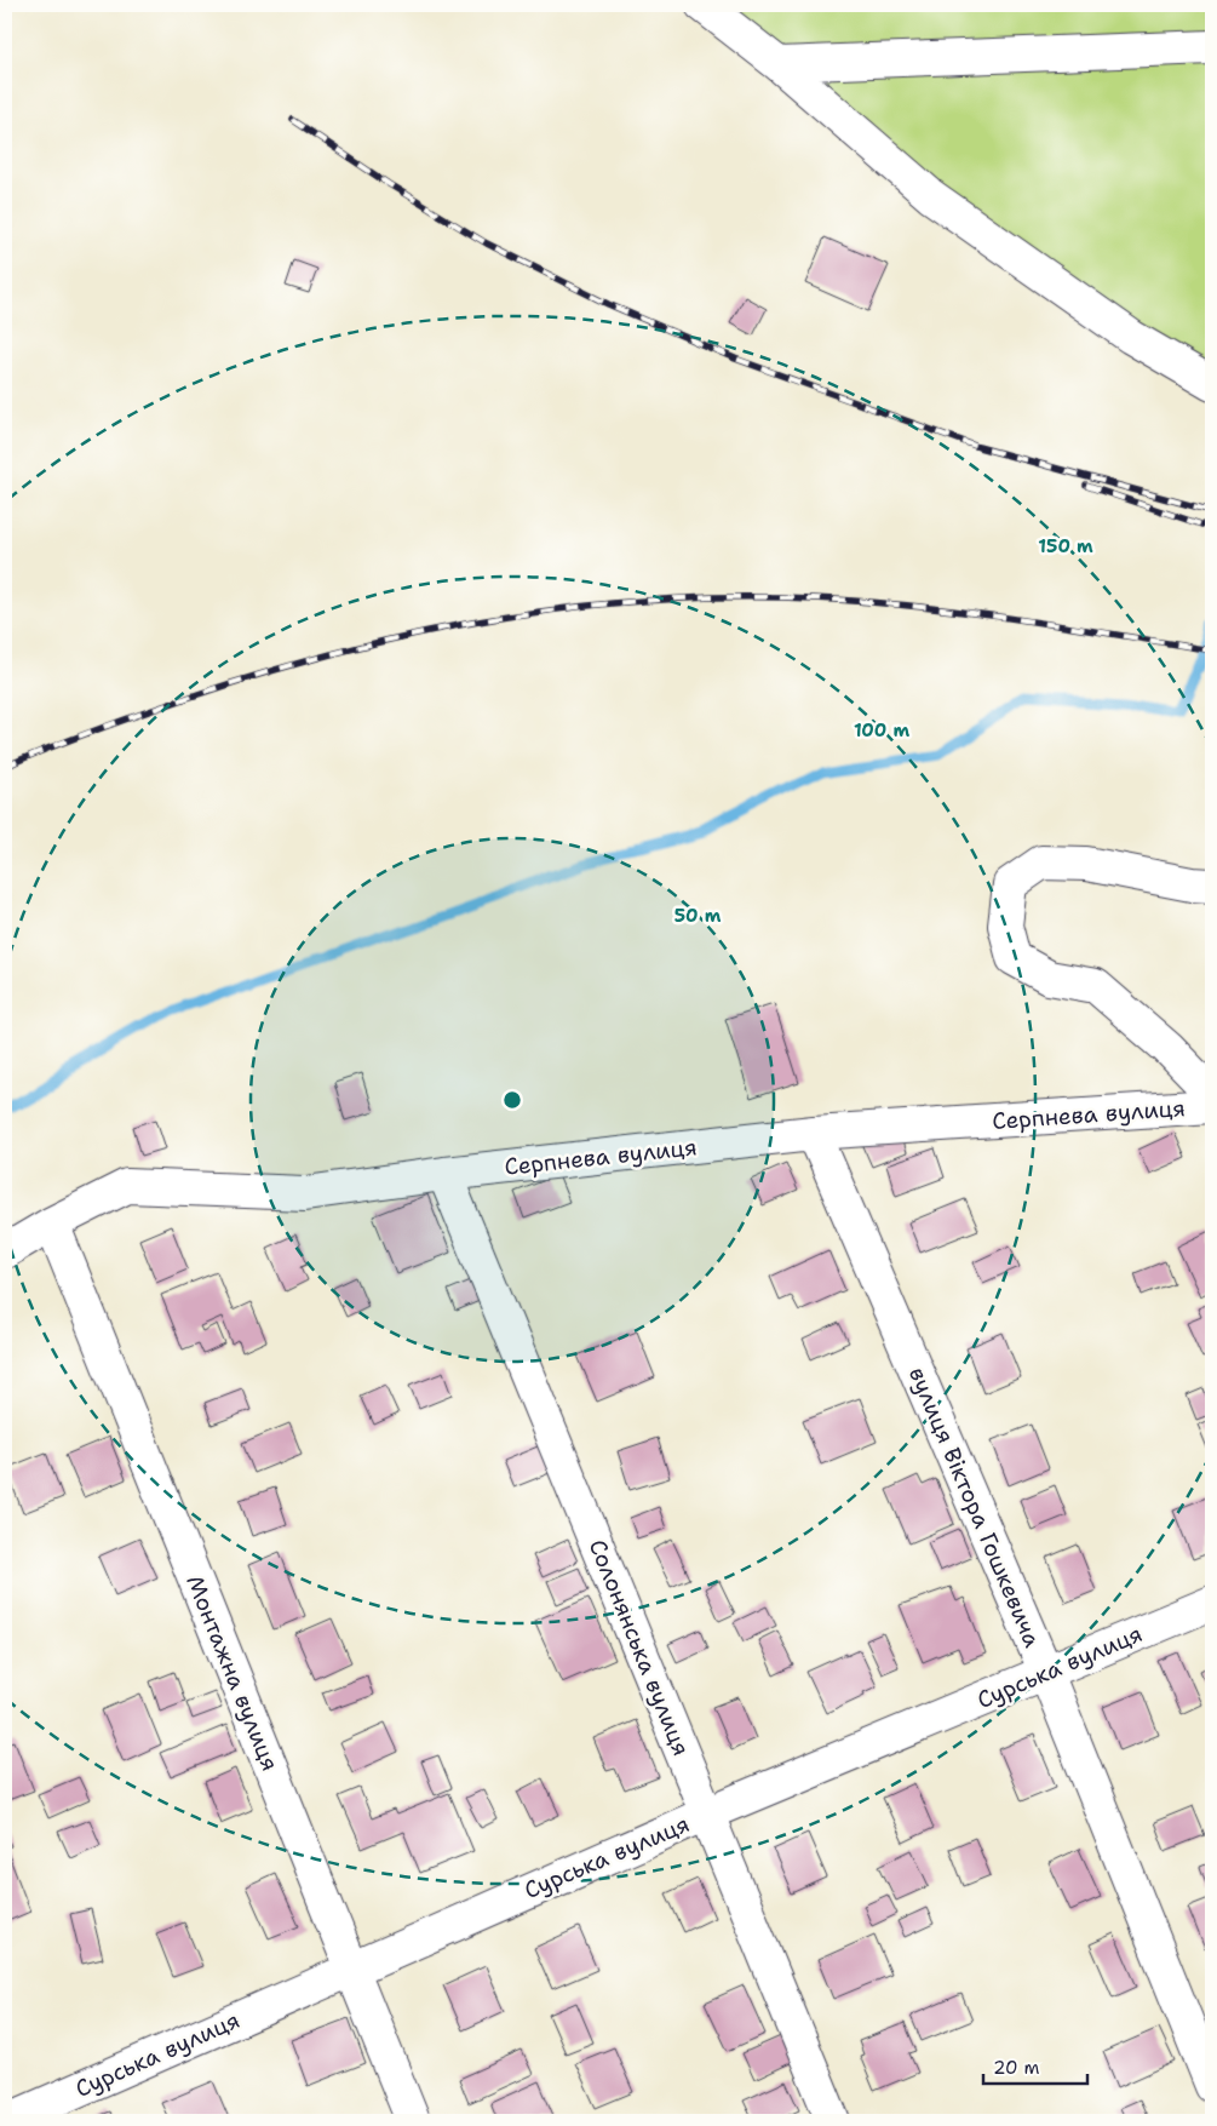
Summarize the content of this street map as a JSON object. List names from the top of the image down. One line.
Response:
{"streets":{"street":["Серпнева вулиця","вулиця Віктора Гошкевича","Солонянська вулиця","Сурська вулиця","Монтажна вулиця"]},"crossings":[["Серпнева вулиця","вулиця Віктора Гошкевича"],["Серпнева вулиця","Солонянська вулиця"],["Серпнева вулиця","Монтажна вулиця"],["вулиця Віктора Гошкевича","Сурська вулиця"],["Солонянська вулиця","Сурська вулиця"],["Сурська вулиця","Монтажна вулиця"]],"scale_bar":"20 m","rings":["150 m","100 m","50 m"]}
